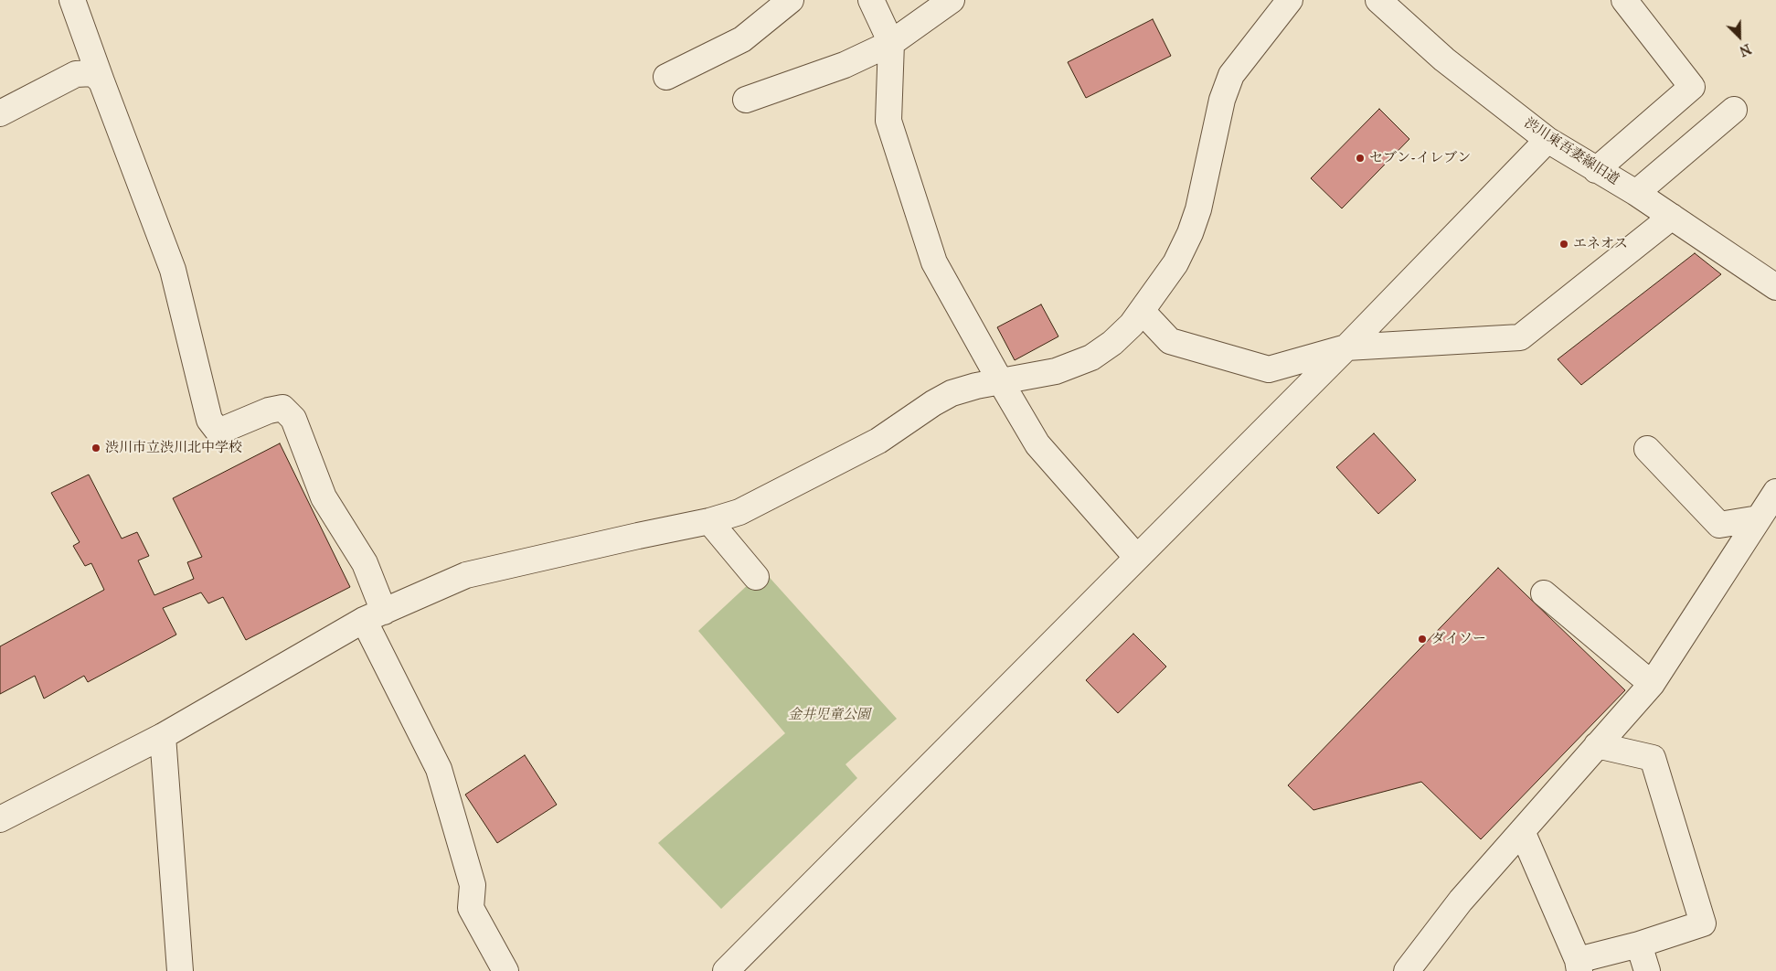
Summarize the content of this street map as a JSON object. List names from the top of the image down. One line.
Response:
{"streets":{"street":["渋川東吾妻線旧道"]},"parks":["金井児童公園"],"places":["セブン-イレブン","エネオス","渋川市立渋川北中学校","ダイソー"],"north":"bottom right"}
